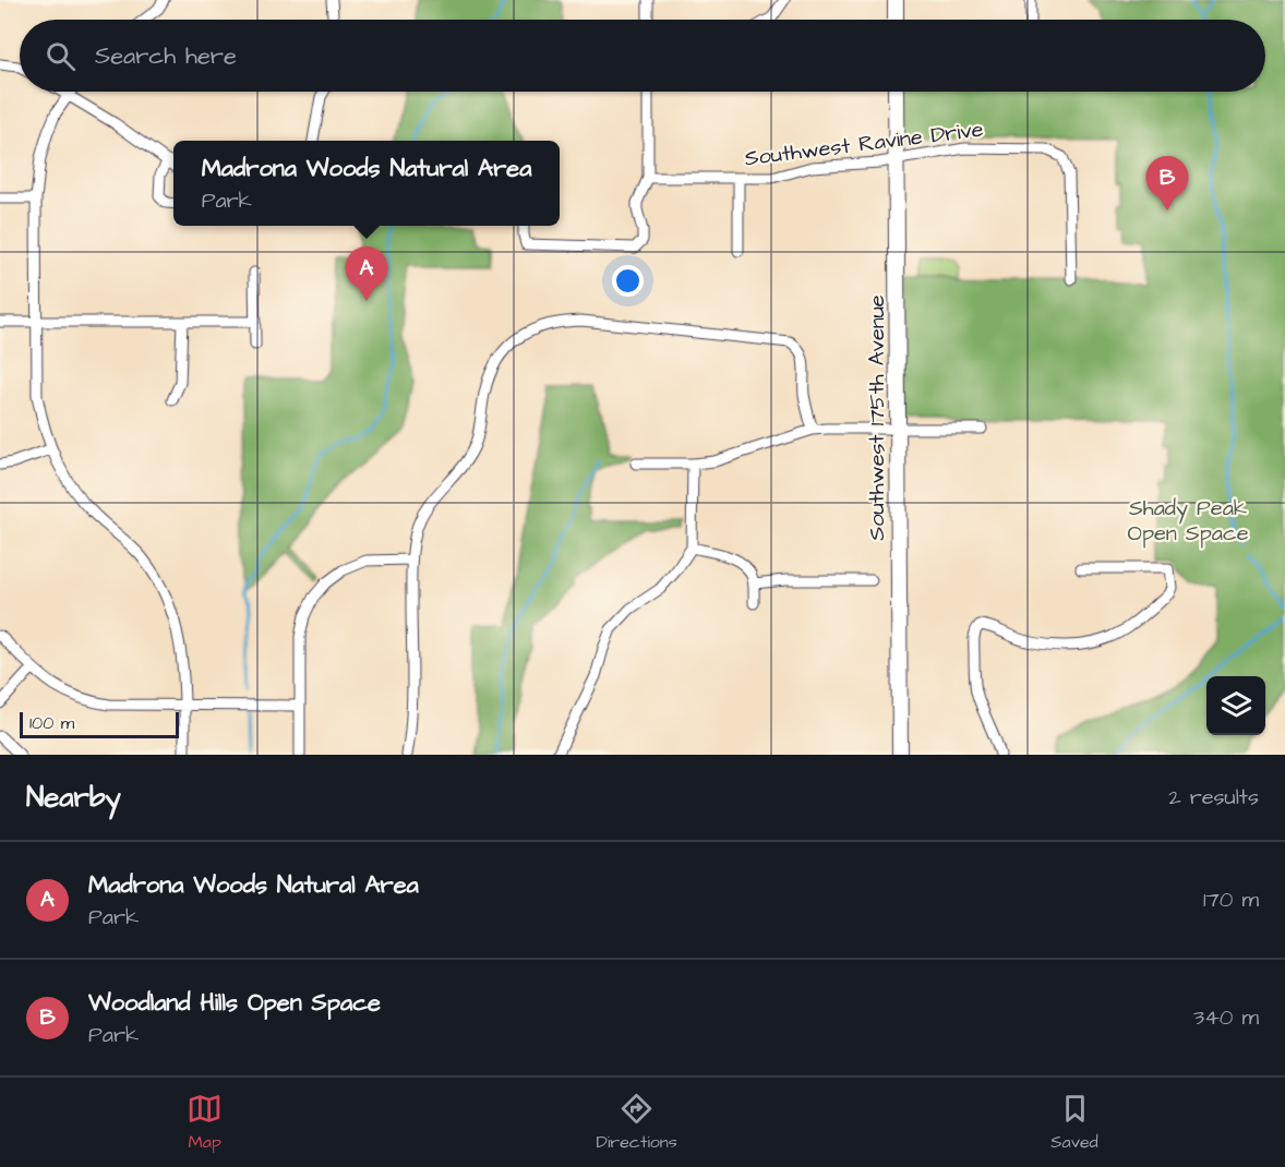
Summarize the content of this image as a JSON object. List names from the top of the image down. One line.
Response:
{"streets":{"main road":["Southwest 175th Avenue"],"street":["Southwest Ravine Drive"]},"crossings":[["Southwest Ravine Drive","Southwest 175th Avenue"]],"parks":["Shady Peak Open Space"],"scale_bar":"100 m","page":{"search":"Search here","popup":["Madrona Woods Natural Area","Park"],"pins":["B","A"],"scale":"100 m","heading":["Nearby","2 results"],"list":[{"mark":"A","name":"Madrona Woods Natural Area","note":"Park","value":"170 m"},{"mark":"B","name":"Woodland Hills Open Space","note":"Park","value":"340 m"}],"nav":["Map","Directions","Saved"]}}
